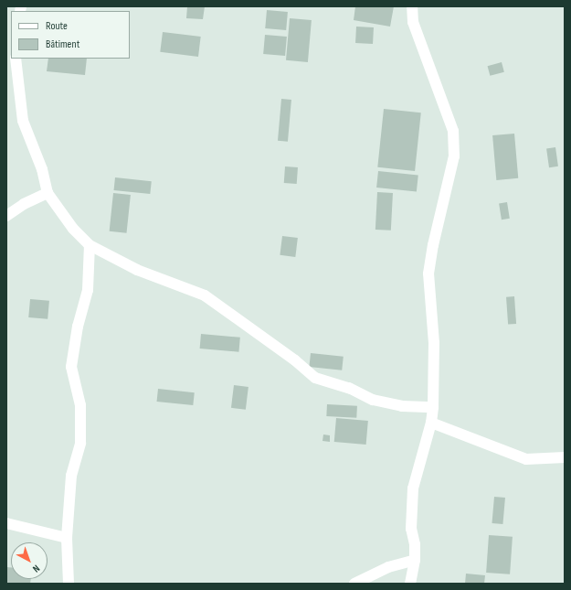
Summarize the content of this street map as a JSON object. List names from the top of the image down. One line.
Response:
{"legend":["Route","Bâtiment"],"north":"bottom right"}
